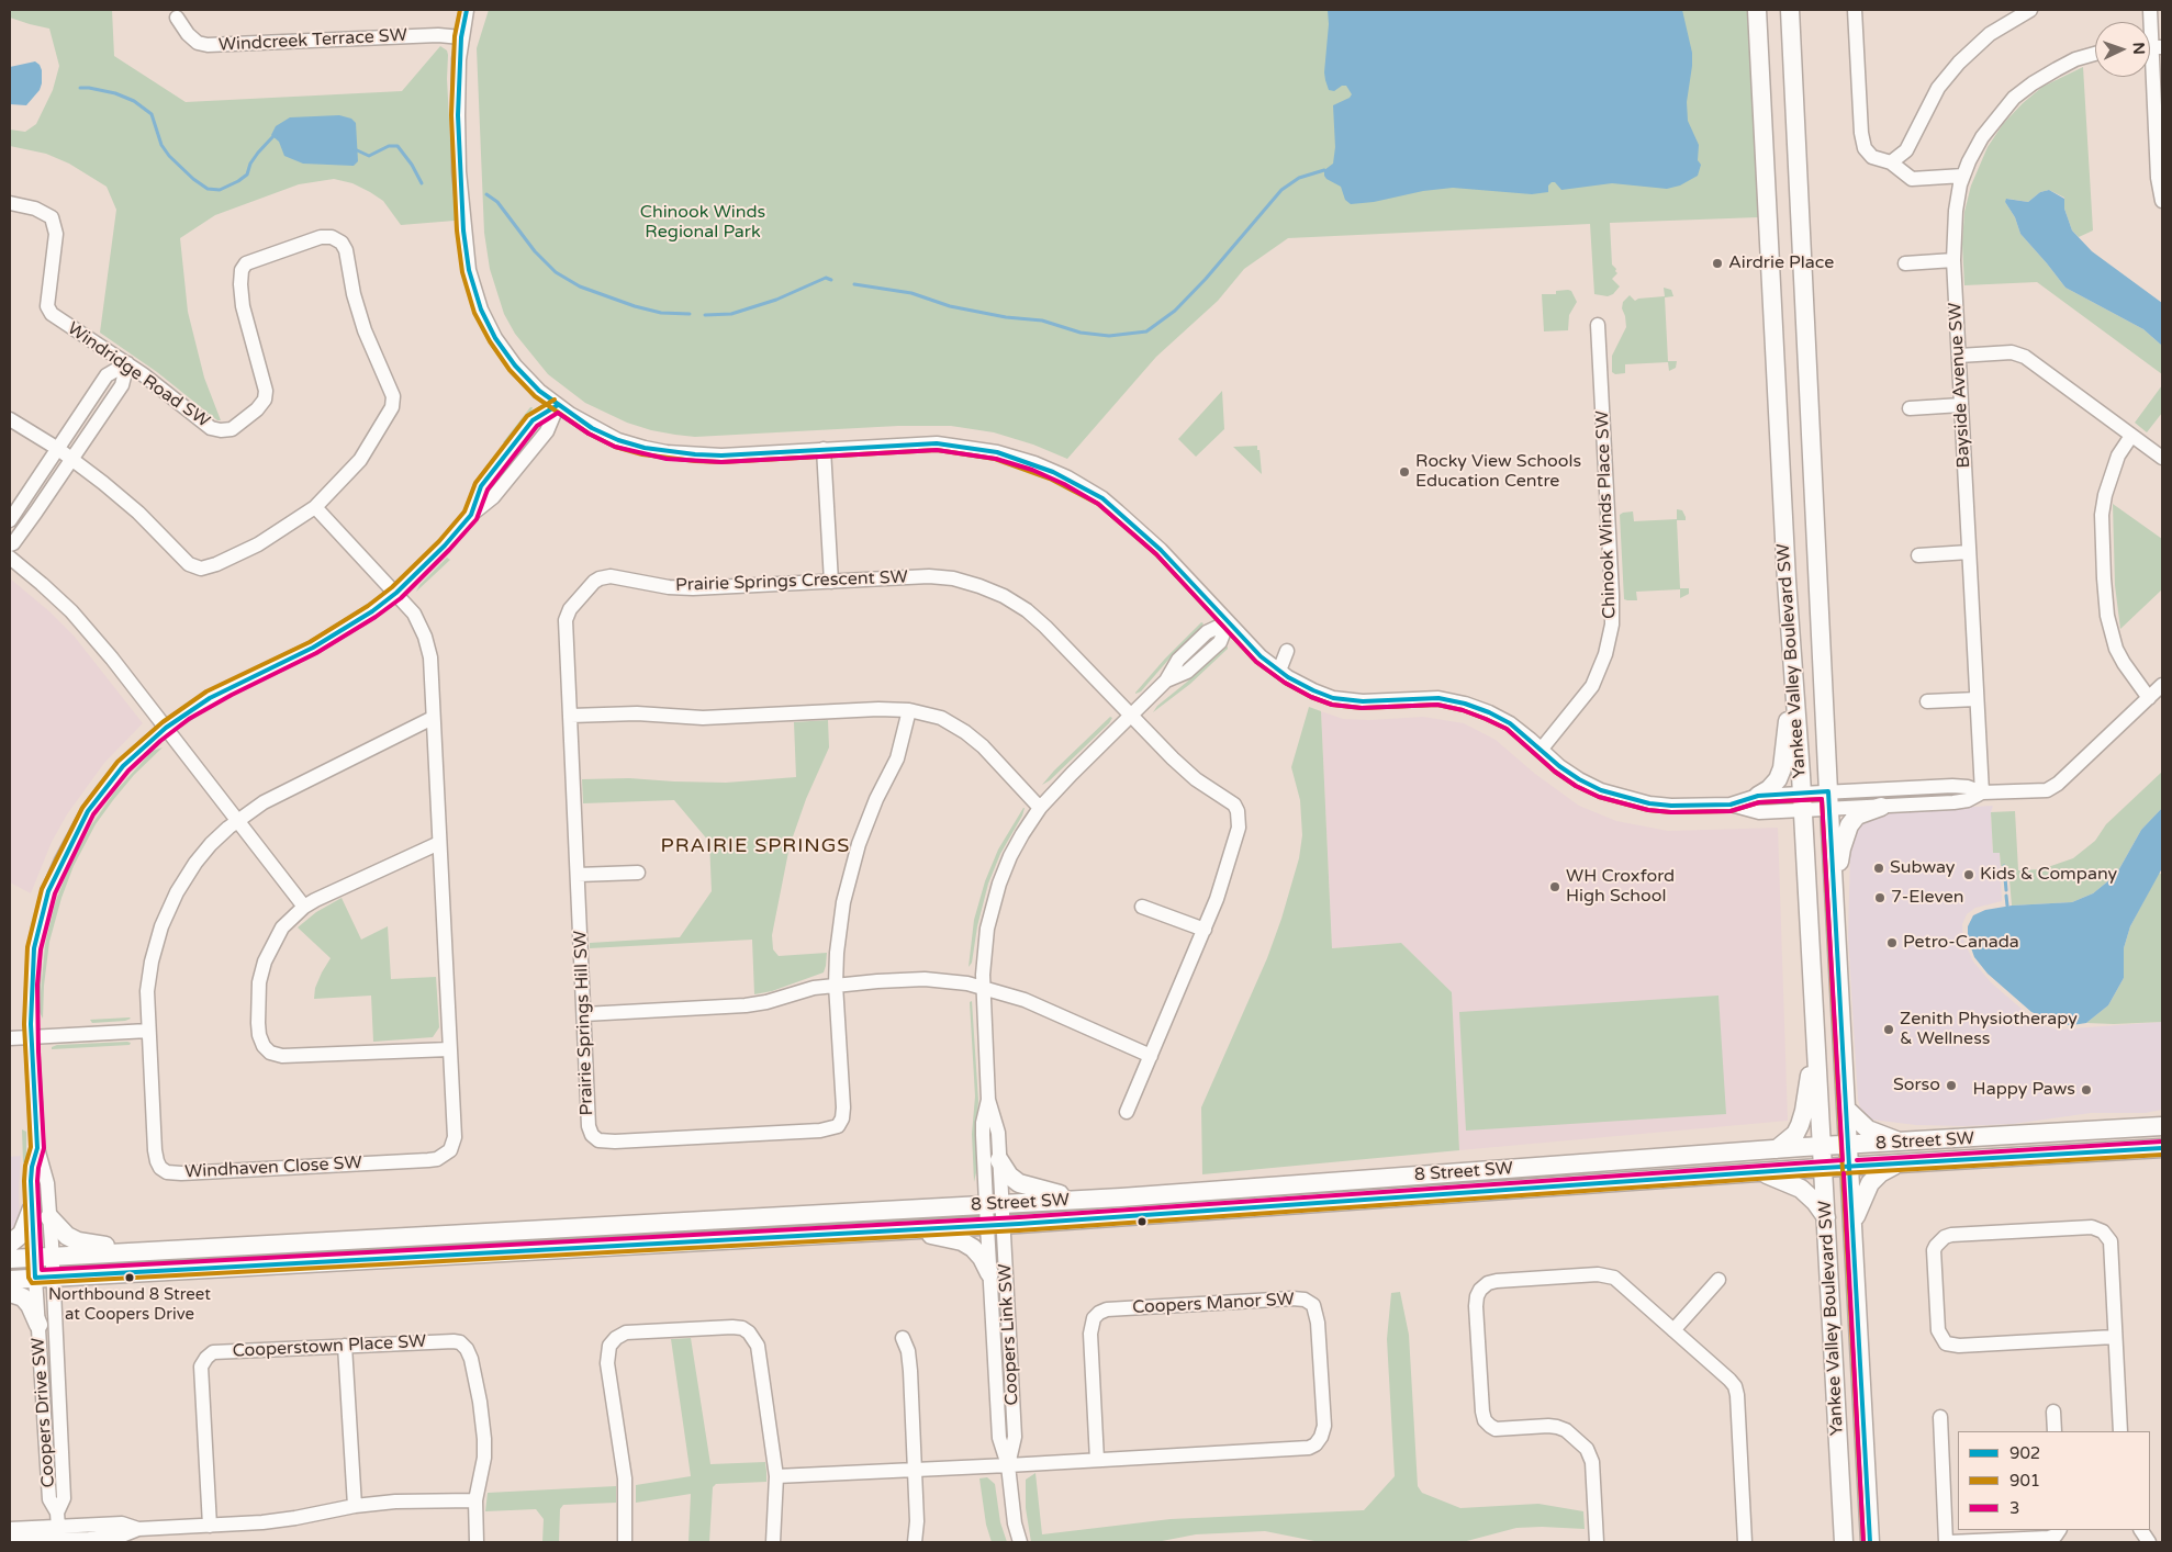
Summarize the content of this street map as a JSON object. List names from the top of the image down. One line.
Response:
{"streets":{"main road":["Yankee Valley Boulevard SW","8 Street SW"],"street":["Windcreek Terrace SW","Windridge Road SW","Bayside Avenue SW","Chinook Winds Place SW","Prairie Springs Crescent SW","Prairie Springs Hill SW","Windhaven Close SW","Coopers Manor SW","Coopers Link SW","Cooperstown Place SW","Coopers Drive SW"]},"crossings":[["Windridge Road SW","Windhaven Close SW"],["Prairie Springs Crescent SW","Prairie Springs Hill SW"],["Yankee Valley Boulevard SW","8 Street SW"],["8 Street SW","Coopers Link SW"],["8 Street SW","Coopers Drive SW"],["Coopers Manor SW","Coopers Link SW"]],"districts":["PRAIRIE SPRINGS"],"parks":["Chinook Winds Regional Park"],"places":["Airdrie Place","Rocky View Schools Education Centre","Subway","Kids & Company","WH Croxford High School","7-Eleven","Petro-Canada","Zenith Physiotherapy & Wellness","Sorso","Happy Paws","Northbound 8 Street at Coopers Drive"],"lines":["transit line 902","transit line 901","transit line 3"],"legend":["902","901","3"],"north":"right"}
